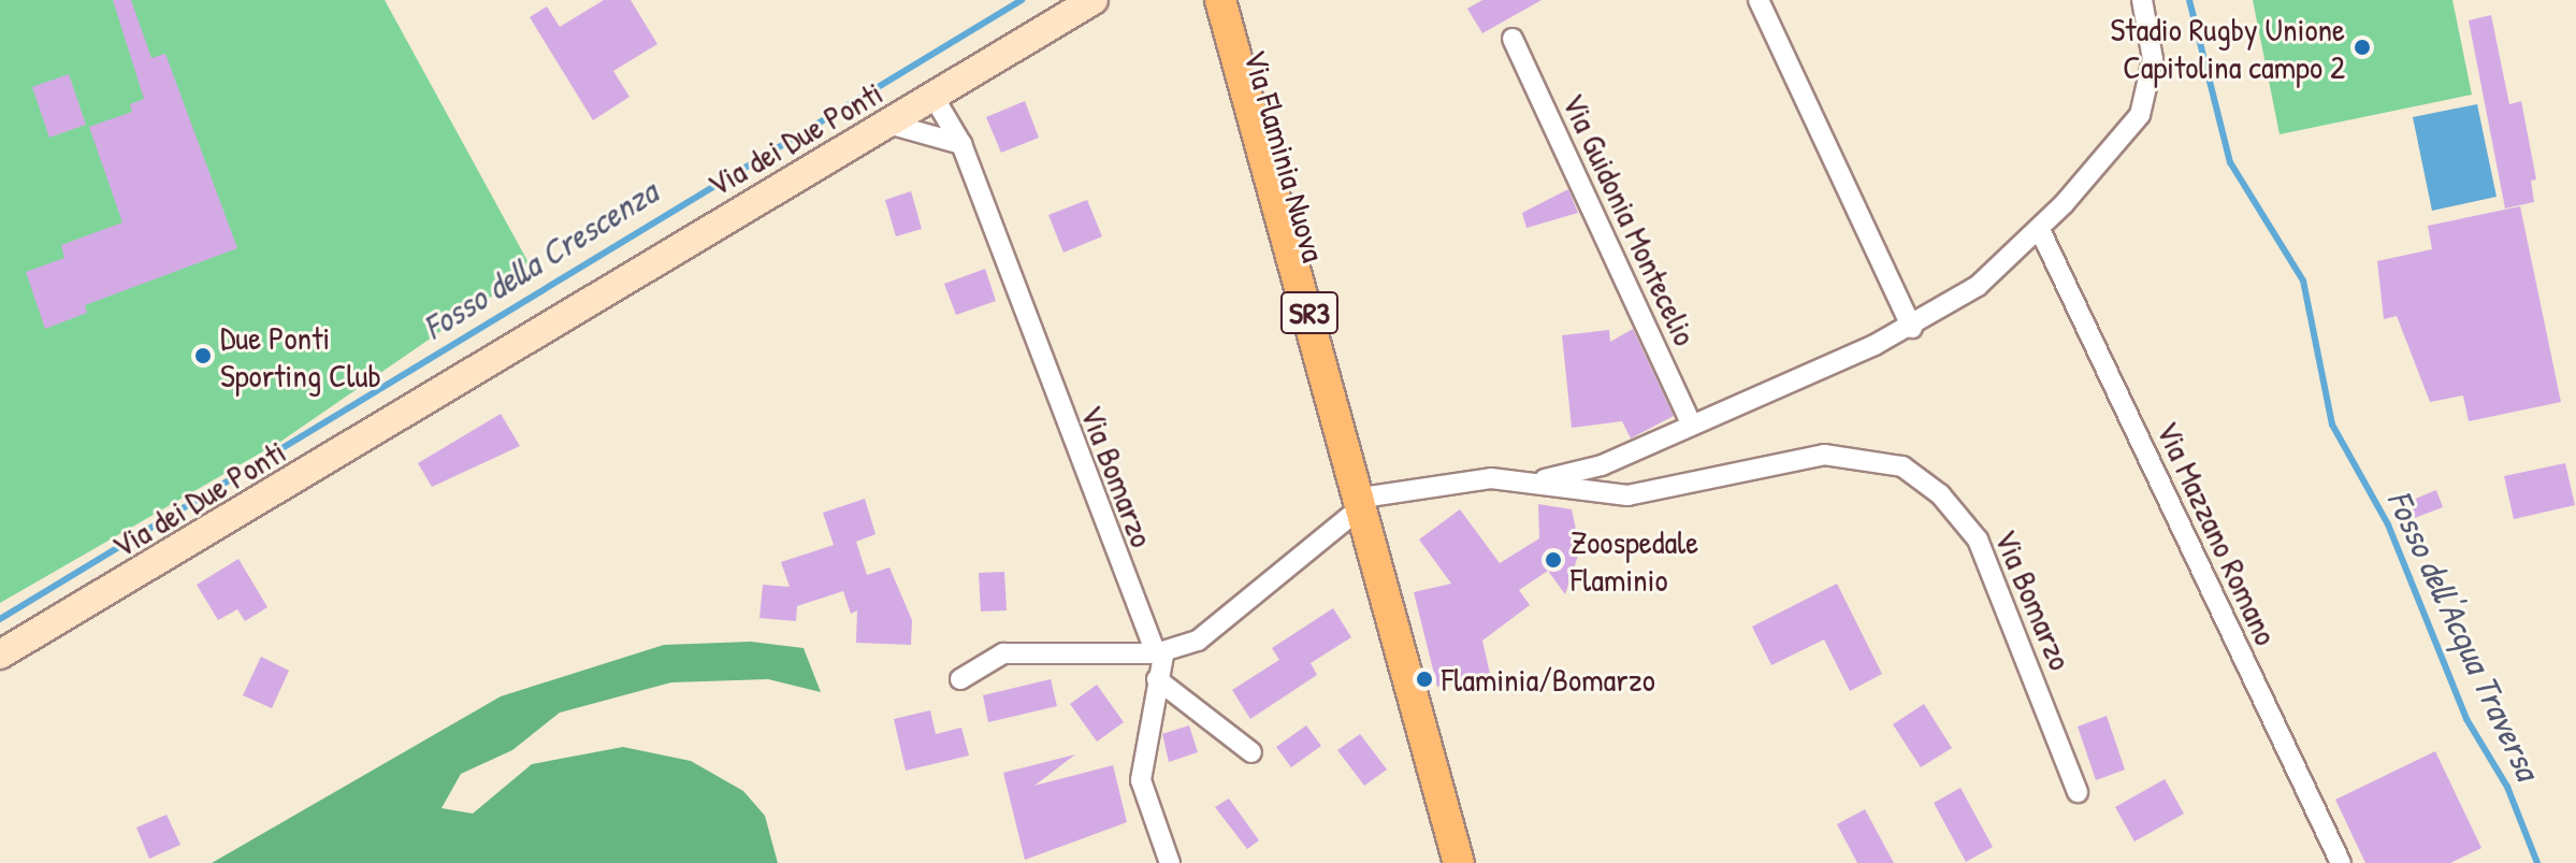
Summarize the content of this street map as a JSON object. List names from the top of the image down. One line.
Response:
{"streets":{"main road":["Via Flaminia Nuova","SR3"],"street":["Via dei Due Ponti","Via Guidonia Montecelio","Via Bomarzo","Via Mazzano Romano"]},"crossings":[["Via dei Due Ponti","Via Bomarzo"],["Via Flaminia Nuova","Via Bomarzo"],["Via Guidonia Montecelio","Via Bomarzo"],["Via Bomarzo","Via Mazzano Romano"]],"water":["Fosso della Crescenza","Fosso dell'Acqua Traversa"],"places":["Stadio Rugby Unione Capitolina campo 2","Due Ponti Sporting Club","Zoospedale Flaminio","Flaminia/Bomarzo"]}
